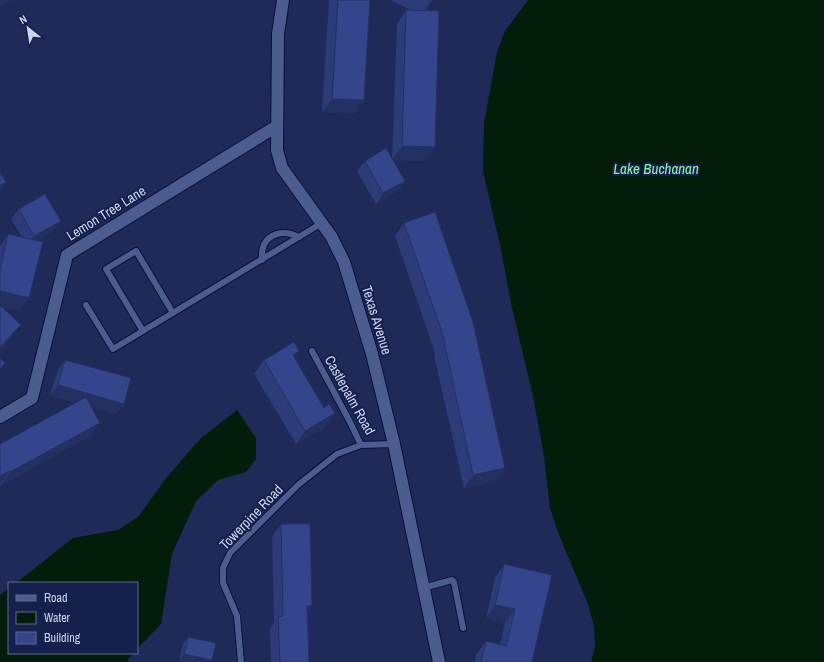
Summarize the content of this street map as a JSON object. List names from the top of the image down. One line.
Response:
{"streets":{"street":["Lemon Tree Lane","Texas Avenue"],"lane":["Castlepalm Road","Towerpine Road"]},"crossings":[["Lemon Tree Lane","Texas Avenue"],["Texas Avenue","Castlepalm Road"],["Castlepalm Road","Towerpine Road"]],"water":["Lake Buchanan"],"legend":["Road","Water","Building"],"north":"top left"}
